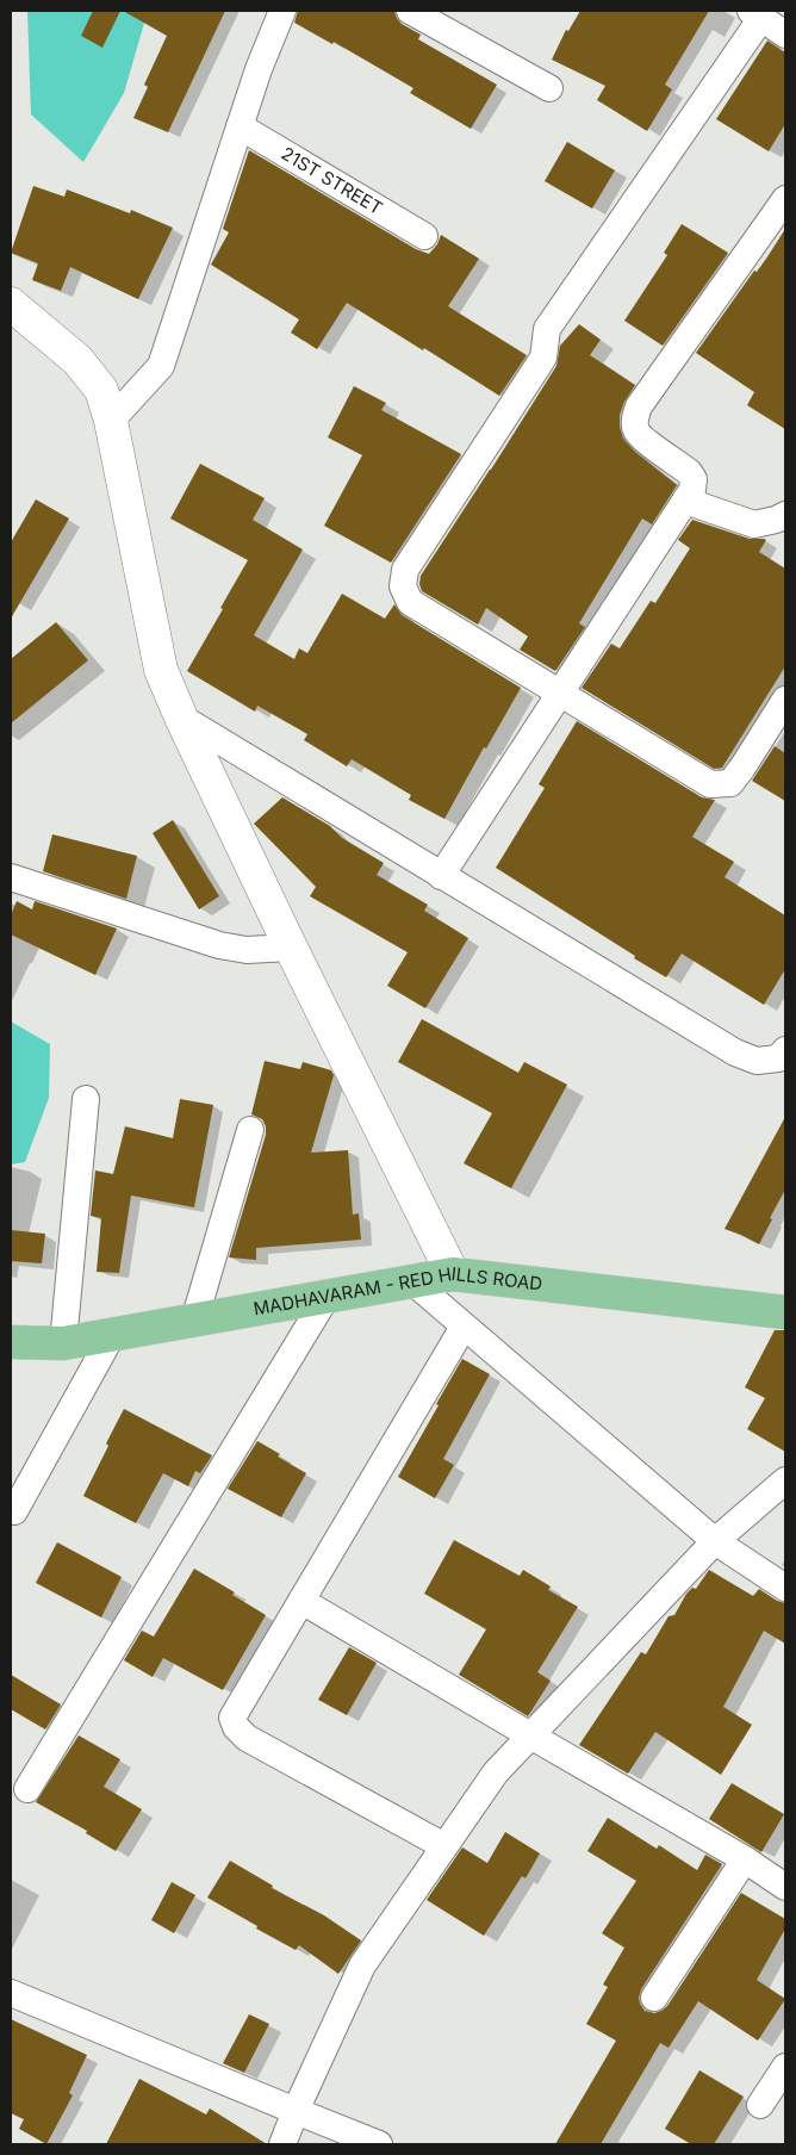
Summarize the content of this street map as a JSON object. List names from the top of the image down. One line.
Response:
{"streets":{"main road":["MADHAVARAM - RED HILLS ROAD"],"street":["21ST STREET"]}}
